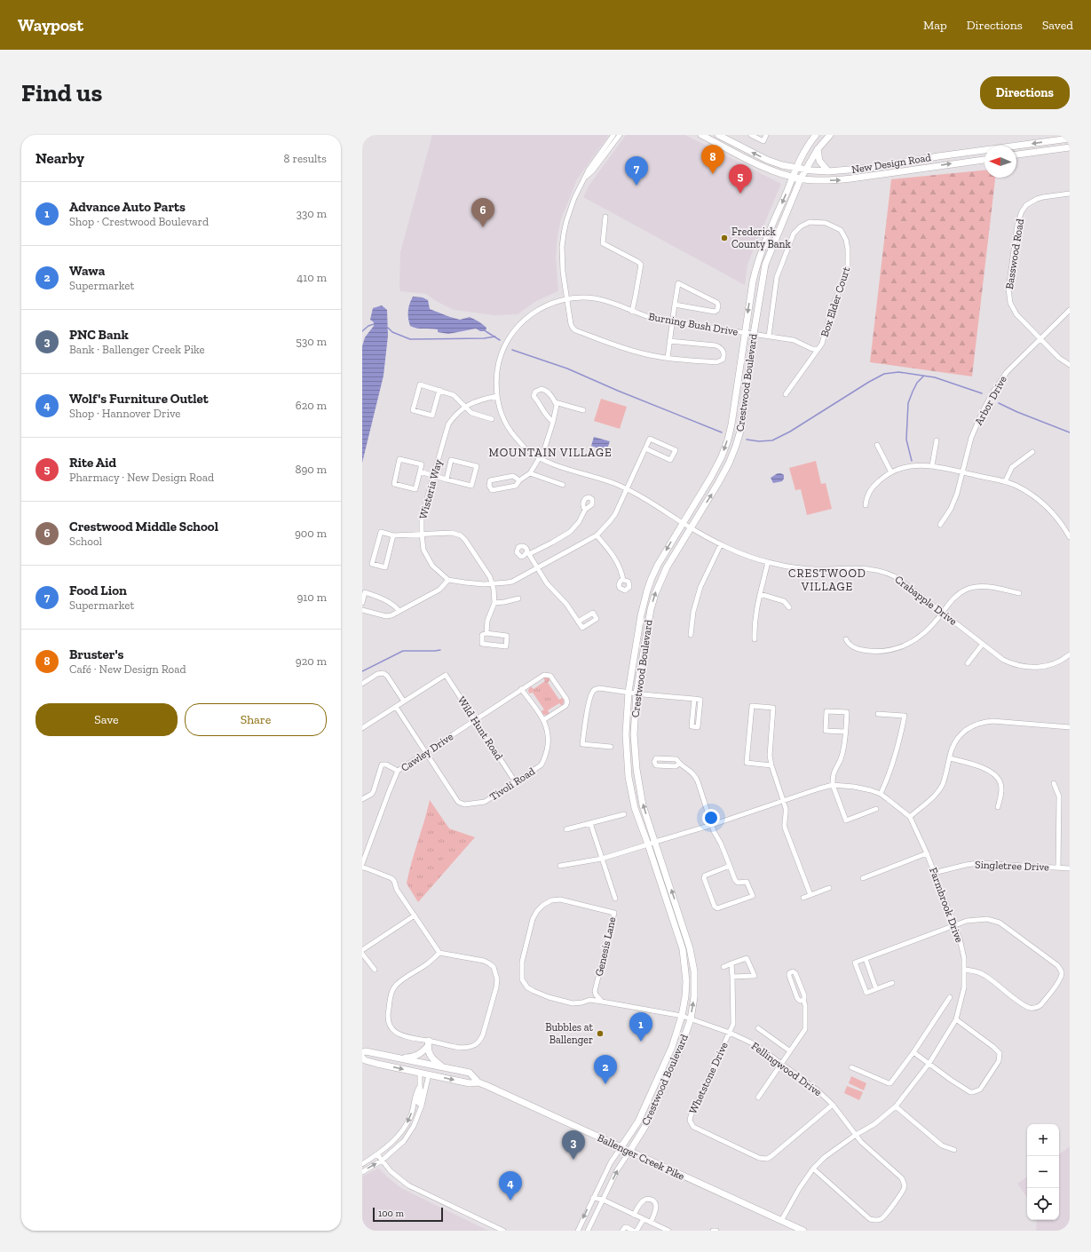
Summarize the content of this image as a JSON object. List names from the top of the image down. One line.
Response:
{"streets":{"main road":["New Design Road","Crestwood Boulevard","Ballenger Creek Pike"],"street":["Basswood Road","Box Elder Court","Burning Bush Drive","Arbor Drive","Wisteria Way","Crabapple Drive","Wild Hunt Road","Cawley Drive","Tivoli Road","Singletree Drive","Farmbrook Drive","Genesis Lane","Fellingwood Drive","Whetstone Drive"]},"crossings":[["New Design Road","Crestwood Boulevard"],["Basswood Road","Arbor Drive"],["Box Elder Court","Burning Bush Drive"],["Burning Bush Drive","Crestwood Boulevard"],["Burning Bush Drive","Wisteria Way"],["Burning Bush Drive","Crabapple Drive"],["Crestwood Boulevard","Crabapple Drive"],["Crestwood Boulevard","Farmbrook Drive"],["Crestwood Boulevard","Fellingwood Drive"],["Crestwood Boulevard","Ballenger Creek Pike"],["Wild Hunt Road","Cawley Drive"],["Wild Hunt Road","Tivoli Road"],["Cawley Drive","Tivoli Road"],["Singletree Drive","Farmbrook Drive"],["Farmbrook Drive","Fellingwood Drive"],["Farmbrook Drive","Ballenger Creek Pike"],["Genesis Lane","Fellingwood Drive"],["Fellingwood Drive","Whetstone Drive"]],"districts":["MOUNTAIN VILLAGE","CRESTWOOD VILLAGE"],"places":["Frederick County Bank","Bubbles at Ballenger"],"scale_bar":"100 m","north":"left","page":{"header":"Waypost","nav":["Map","Directions","Saved"],"buttons":["Directions",["Save","Share"]],"title":"Find us","heading":["Nearby","8 results"],"pins":["8","7","5","6","1","2","3","4"],"list":[{"mark":"1","name":"Advance Auto Parts","note":"Shop · Crestwood Boulevard","value":"330 m"},{"mark":"2","name":"Wawa","note":"Supermarket","value":"410 m"},{"mark":"3","name":"PNC Bank","note":"Bank · Ballenger Creek Pike","value":"530 m"},{"mark":"4","name":"Wolf's Furniture Outlet","note":"Shop · Hannover Drive","value":"620 m"},{"mark":"5","name":"Rite Aid","note":"Pharmacy · New Design Road","value":"890 m"},{"mark":"6","name":"Crestwood Middle School","note":"School","value":"900 m"},{"mark":"7","name":"Food Lion","note":"Supermarket","value":"910 m"},{"mark":"8","name":"Bruster's","note":"Café · New Design Road","value":"920 m"}],"map_buttons":["+","−"],"scale":"100 m"}}
